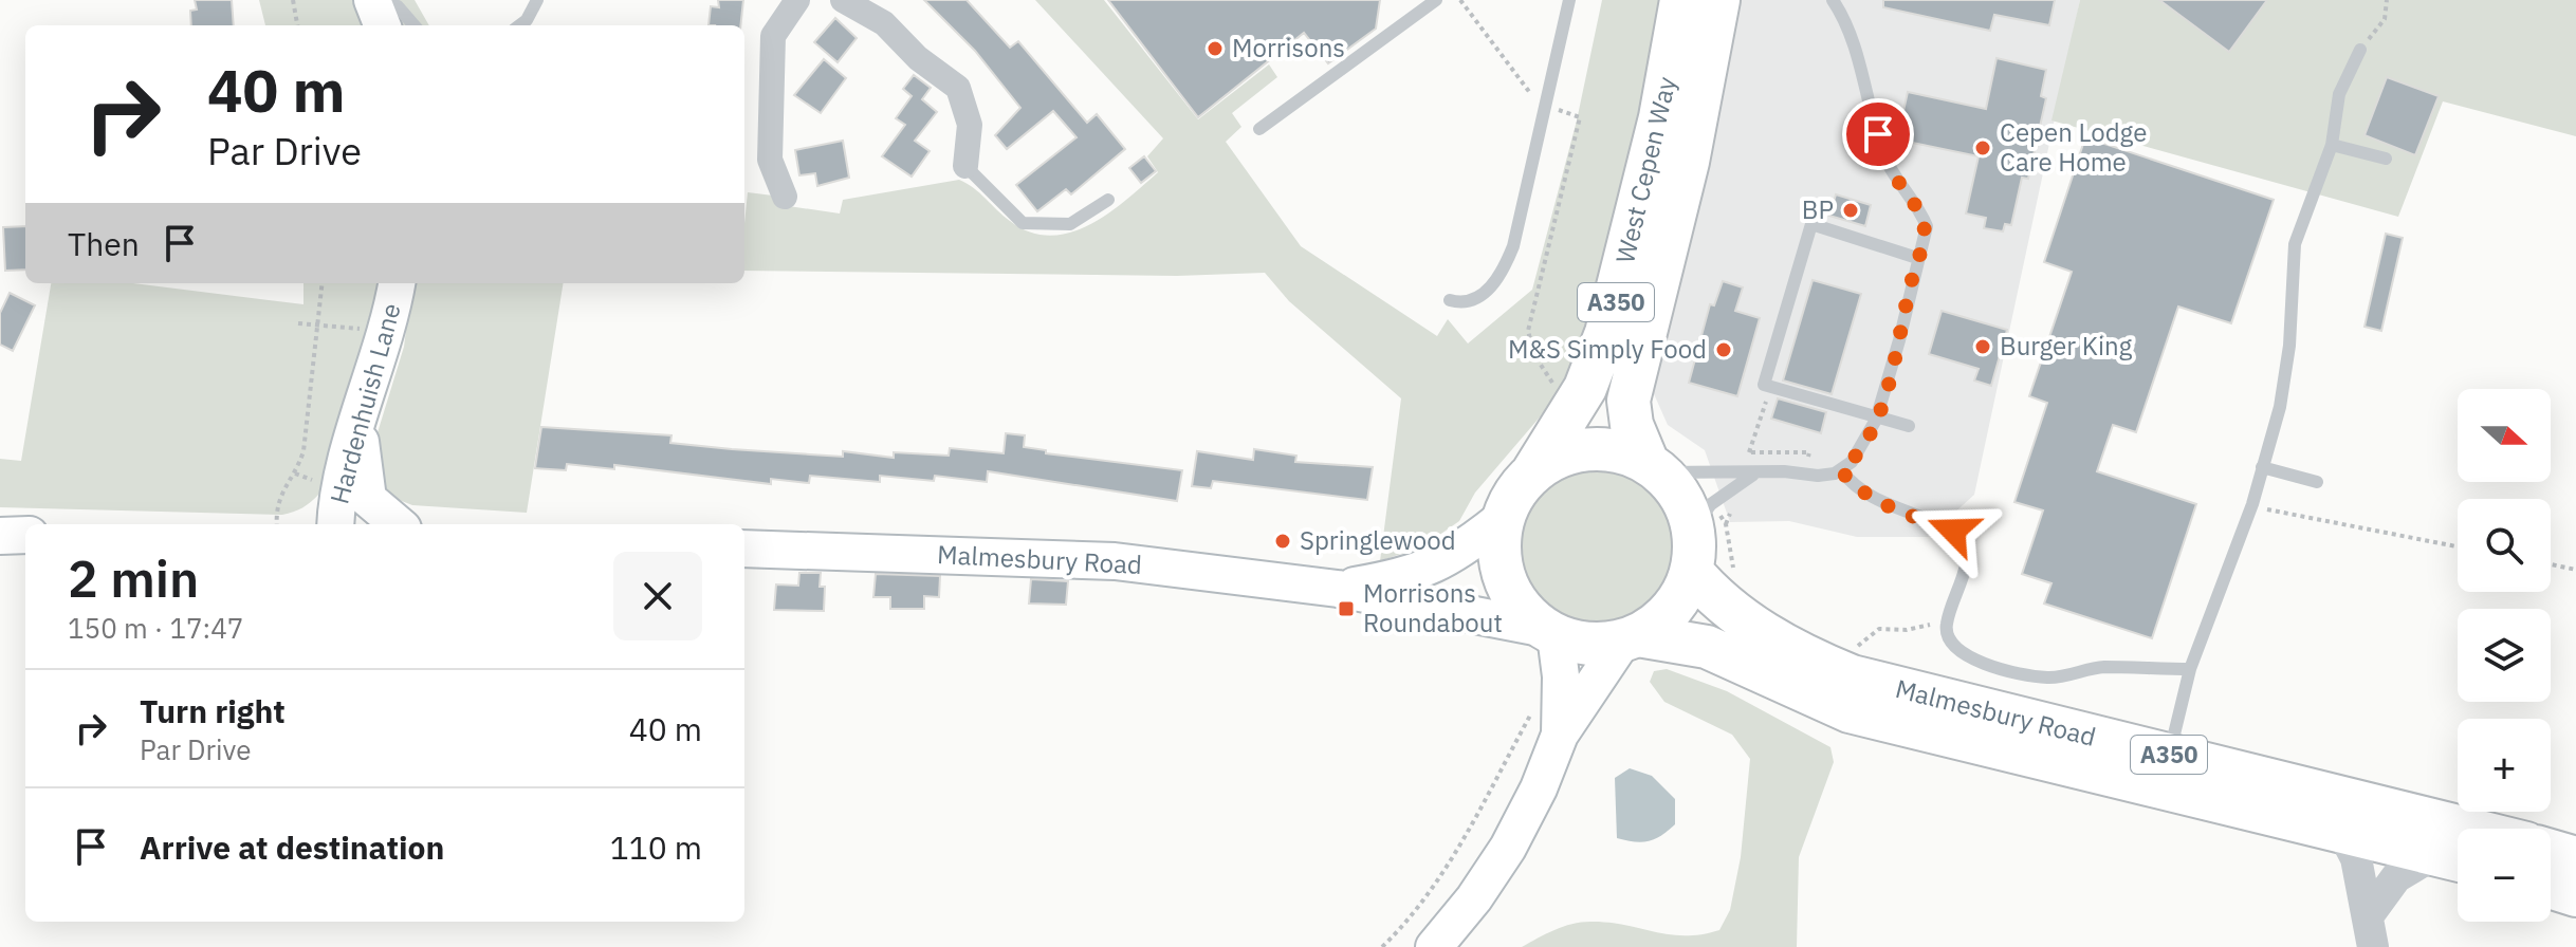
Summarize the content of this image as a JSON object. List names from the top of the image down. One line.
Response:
{"streets":{"highway":["West Cepen Way","A350","Malmesbury Road"],"main road":["Hardenhuish Lane"]},"crossings":[["West Cepen Way","A350"],["West Cepen Way","Malmesbury Road"],["A350","Malmesbury Road"]],"places":{"other":["Morrisons","Cepen Lodge Care Home","BP","Burger King","M&S Simply Food","Springlewood"],"transit":["Morrisons Roundabout"]},"north":"right","page":{"turn":["40 m","Par Drive"],"then":"Then","map_buttons":["+","−"],"heading":["2 min","150 m · 17:47"],"list":[{"name":"Turn right","note":"Par Drive","value":"40 m"},{"name":"Arrive at destination","value":"110 m"}]}}
